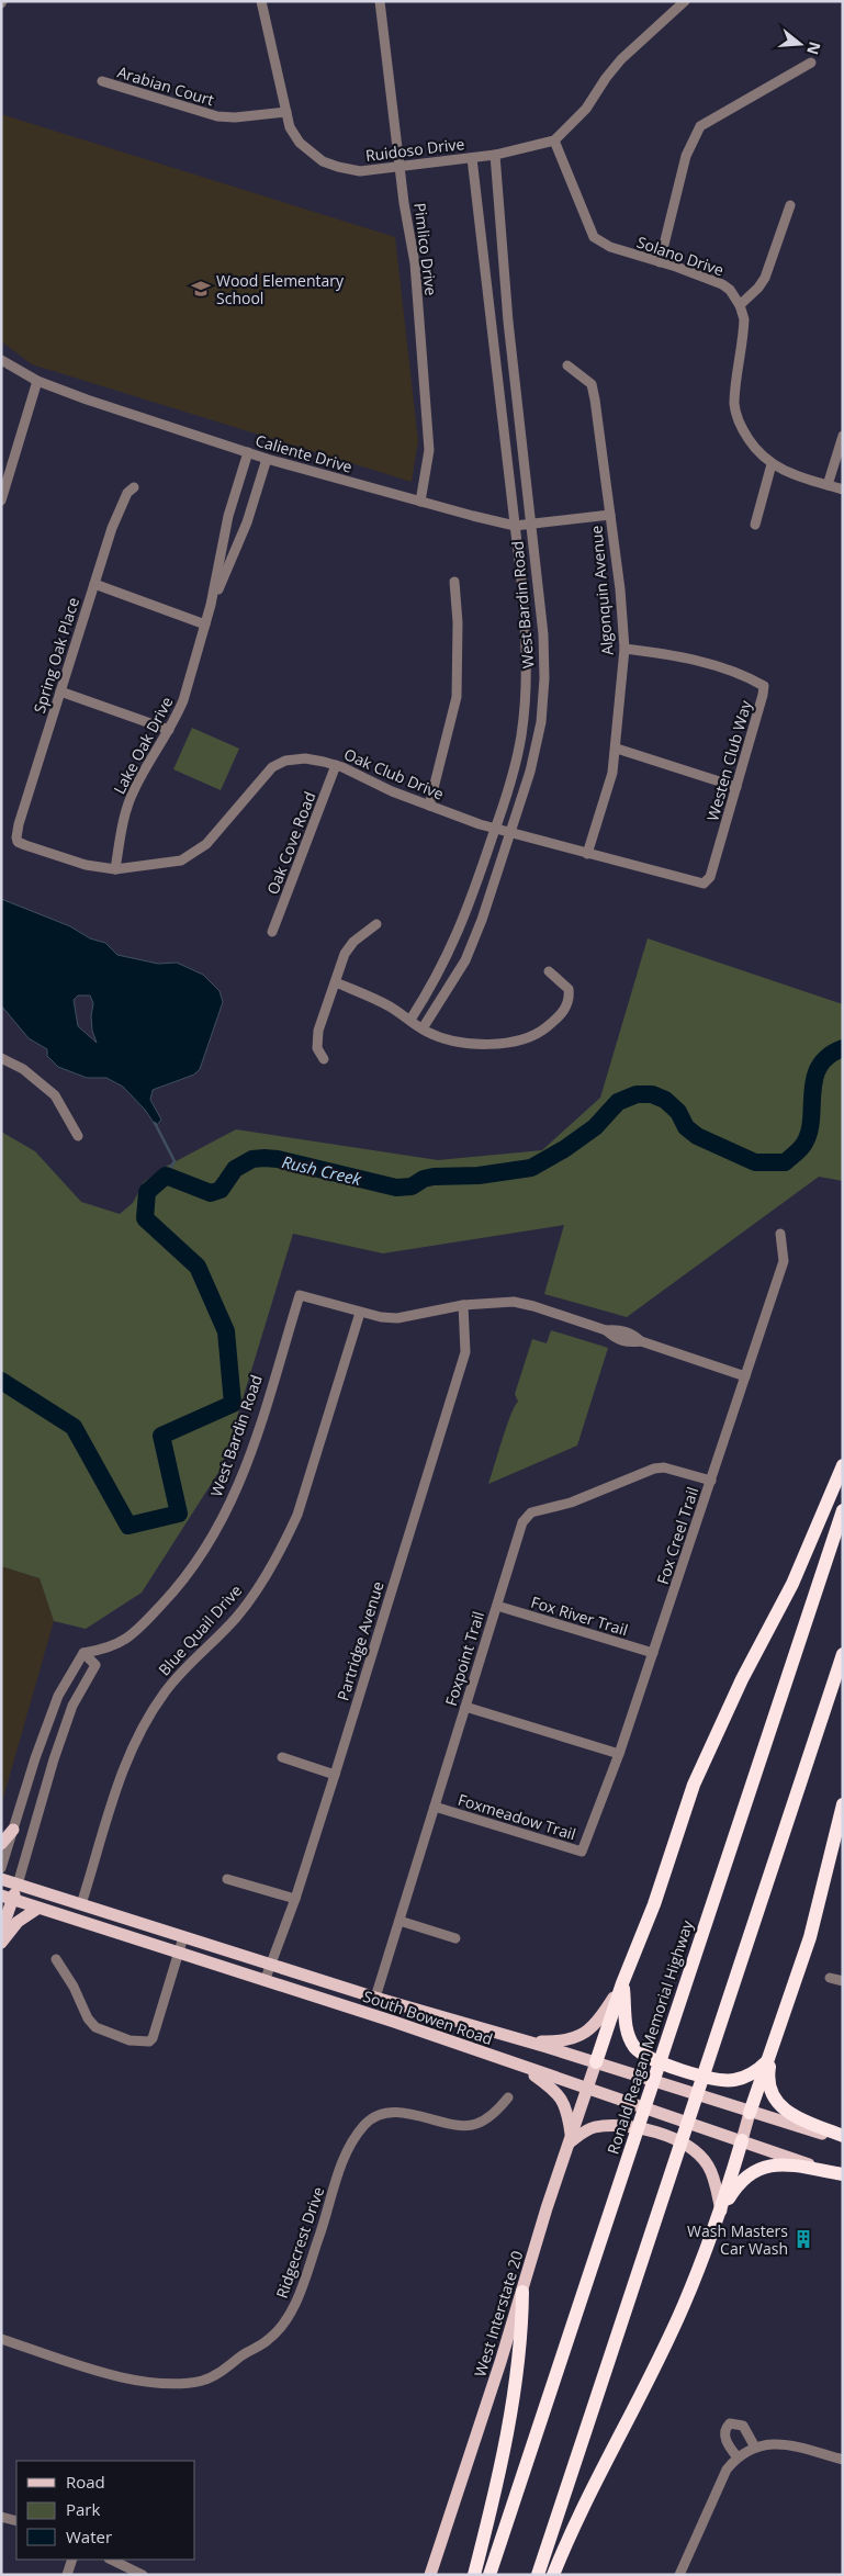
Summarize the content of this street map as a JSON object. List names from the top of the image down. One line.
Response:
{"streets":{"highway":["Ronald Reagan Memorial Highway"],"main road":["South Bowen Road","West Interstate 20"],"street":["Arabian Court","Ruidoso Drive","Pimlico Drive","Solano Drive","Caliente Drive","Algonquin Avenue","West Bardin Road","Spring Oak Place","Lake Oak Drive","Westen Club Way","Oak Club Drive","Oak Cove Road","Fox Creel Trail","Fox River Trail","Blue Quail Drive","Partridge Avenue","Foxpoint Trail","Foxmeadow Trail","Ridgecrest Drive"]},"crossings":[["Arabian Court","Ruidoso Drive"],["Ruidoso Drive","Pimlico Drive"],["Ruidoso Drive","Solano Drive"],["Ruidoso Drive","West Bardin Road"],["Pimlico Drive","Caliente Drive"],["Caliente Drive","Algonquin Avenue"],["Caliente Drive","West Bardin Road"],["Caliente Drive","Lake Oak Drive"],["Algonquin Avenue","Westen Club Way"],["Algonquin Avenue","Oak Club Drive"],["West Bardin Road","Oak Club Drive"],["West Bardin Road","Blue Quail Drive"],["Spring Oak Place","Oak Club Drive"],["Lake Oak Drive","Oak Club Drive"],["Westen Club Way","Oak Club Drive"],["Oak Club Drive","Oak Cove Road"],["Fox Creel Trail","Fox River Trail"],["Fox Creel Trail","Foxpoint Trail"],["Fox Creel Trail","Foxmeadow Trail"],["Fox River Trail","Foxpoint Trail"],["Blue Quail Drive","South Bowen Road"],["Partridge Avenue","South Bowen Road"],["Foxpoint Trail","Foxmeadow Trail"],["Foxpoint Trail","South Bowen Road"],["South Bowen Road","West Interstate 20"]],"water":["Rush Creek"],"places":{"school or university":["Wood Elementary School"],"building":["Wash Masters Car Wash"]},"legend":["Road","Park","Water"],"north":"right"}
